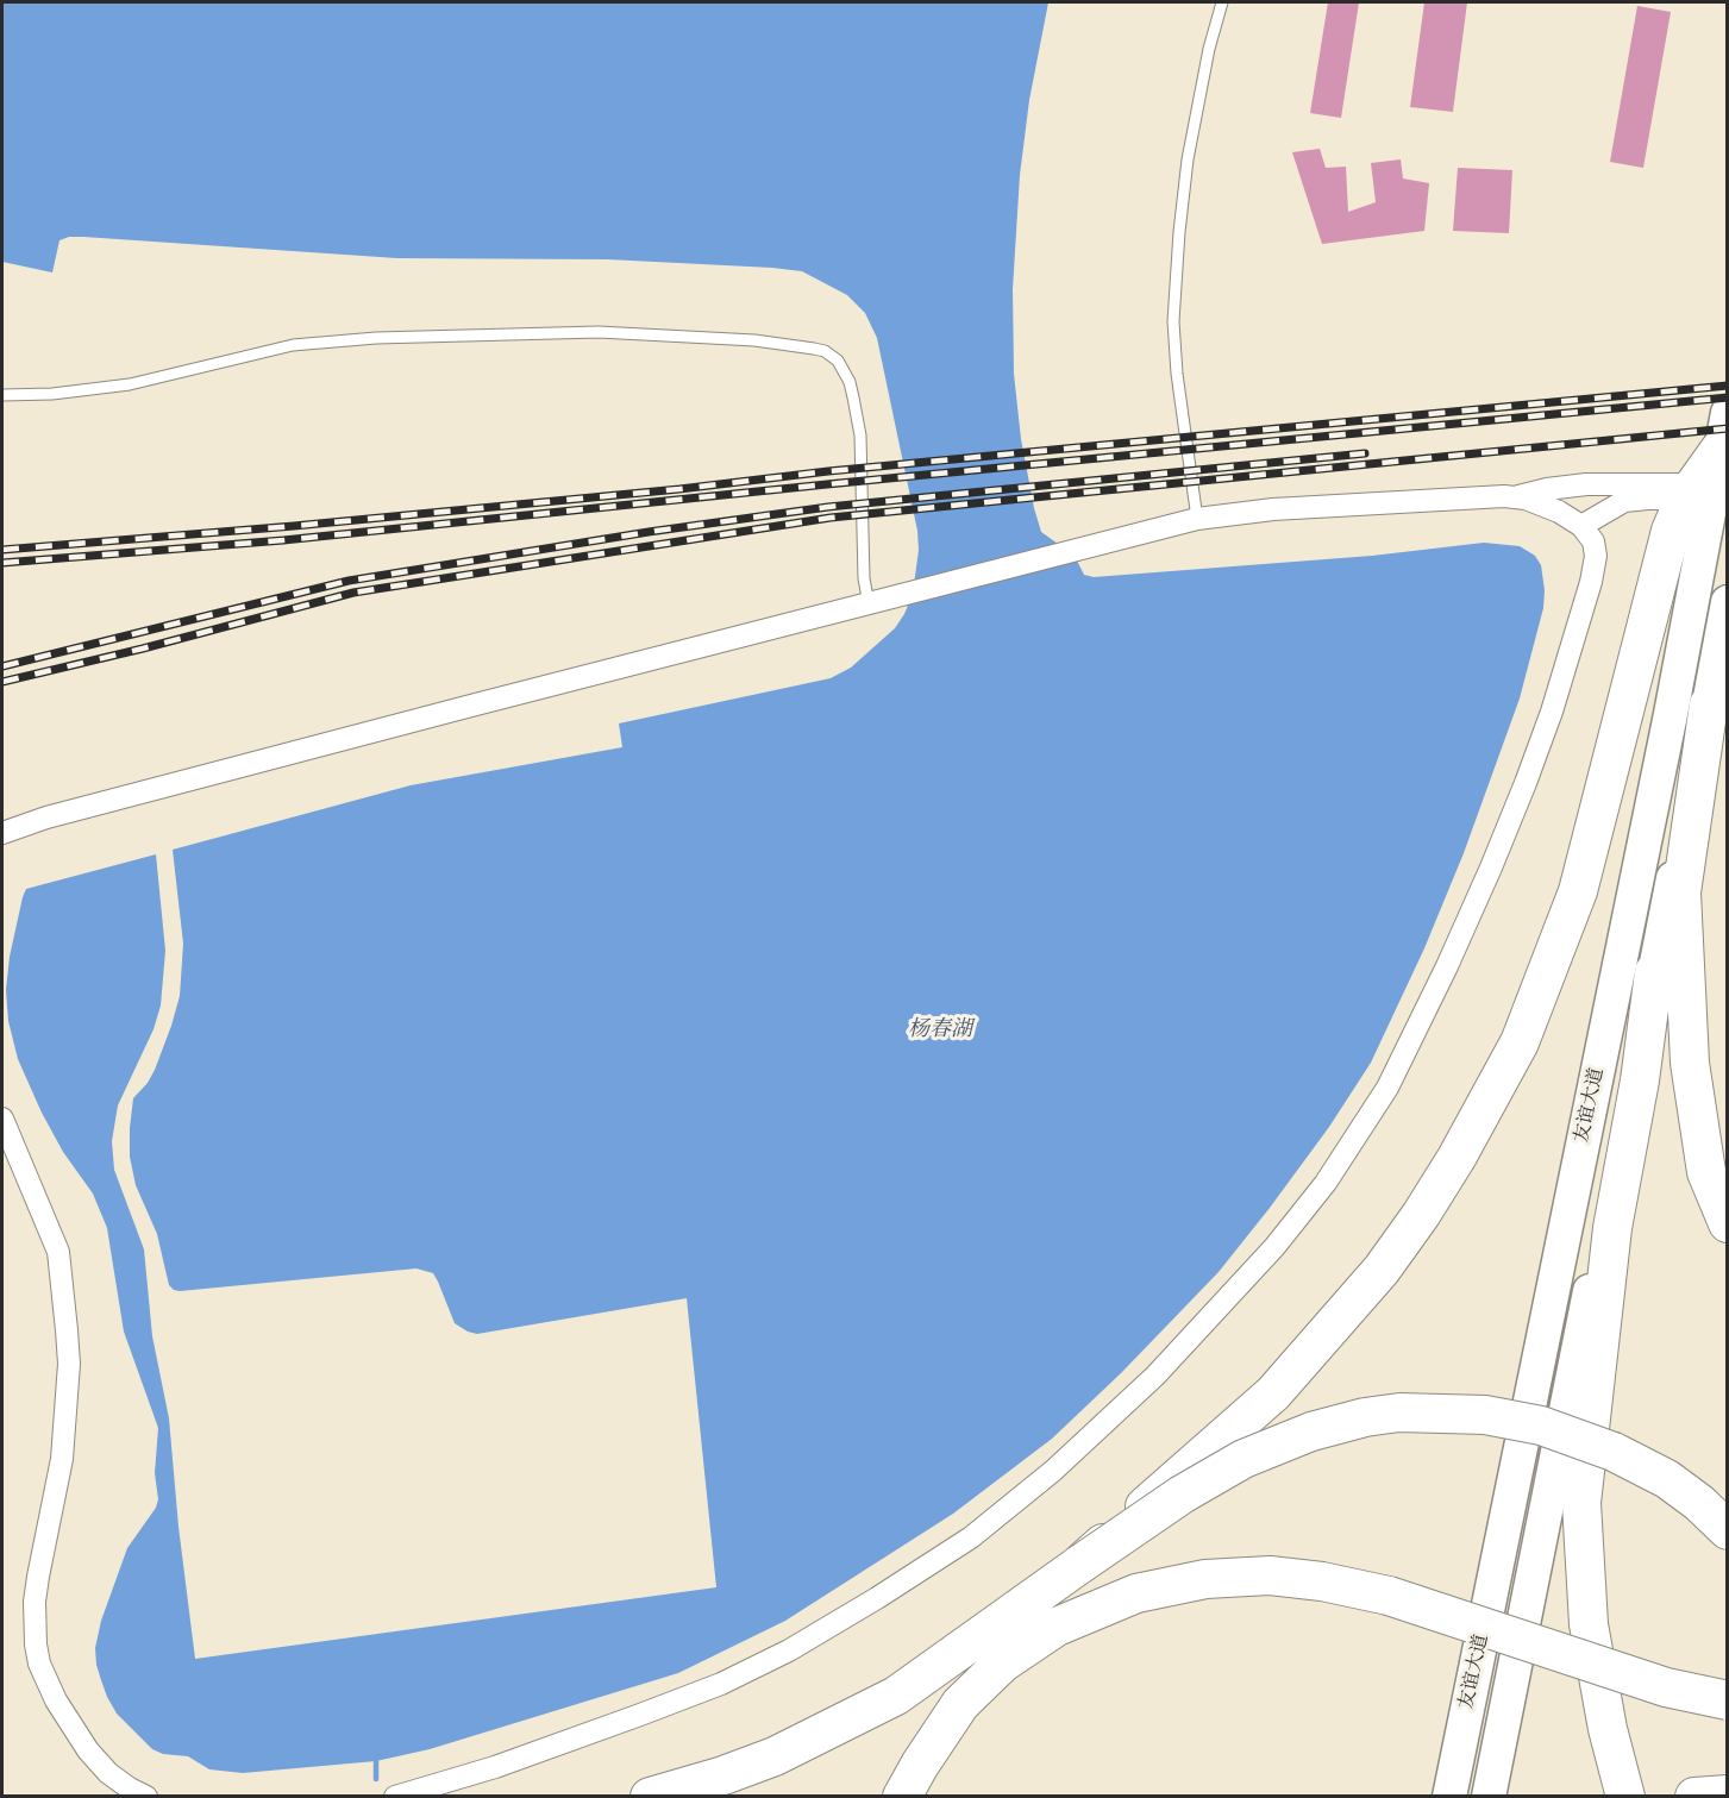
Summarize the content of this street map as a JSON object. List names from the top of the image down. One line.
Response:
{"streets":{"main road":["友谊大道"]},"water":["杨春湖"]}
